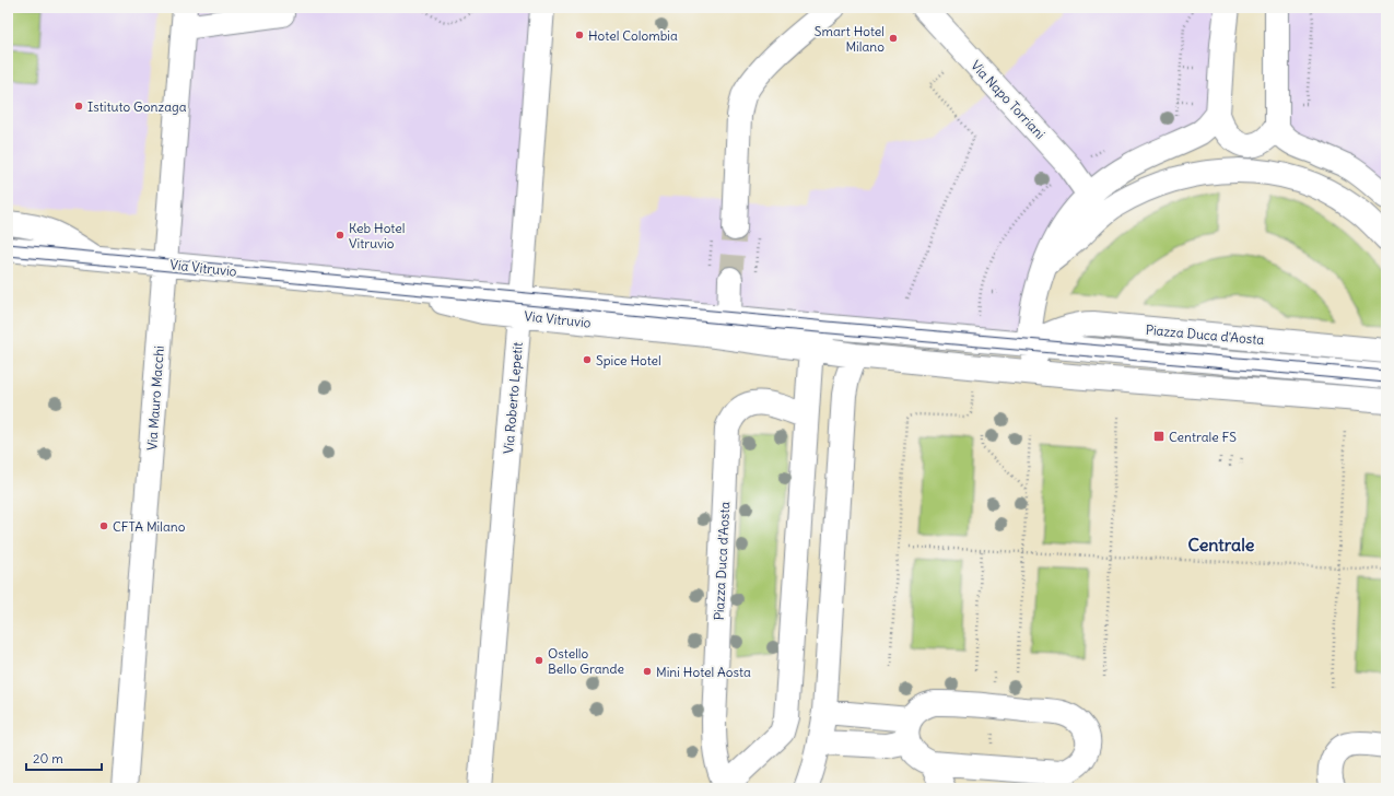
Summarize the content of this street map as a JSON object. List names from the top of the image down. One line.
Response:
{"streets":{"street":["Via Napo Torriani","Via Vitruvio","Piazza Duca d'Aosta","Via Mauro Macchi","Via Roberto Lepetit"]},"crossings":[["Via Vitruvio","Piazza Duca d'Aosta"],["Via Vitruvio","Via Mauro Macchi"],["Via Vitruvio","Via Roberto Lepetit"]],"districts":["Centrale"],"places":{"other":["Hotel Colombia","Smart Hotel Milano","Istituto Gonzaga","Keb Hotel Vitruvio","Spice Hotel","CFTA Milano","Ostello Bello Grande","Mini Hotel Aosta"],"transit":["Centrale FS"]},"scale_bar":"20 m"}
